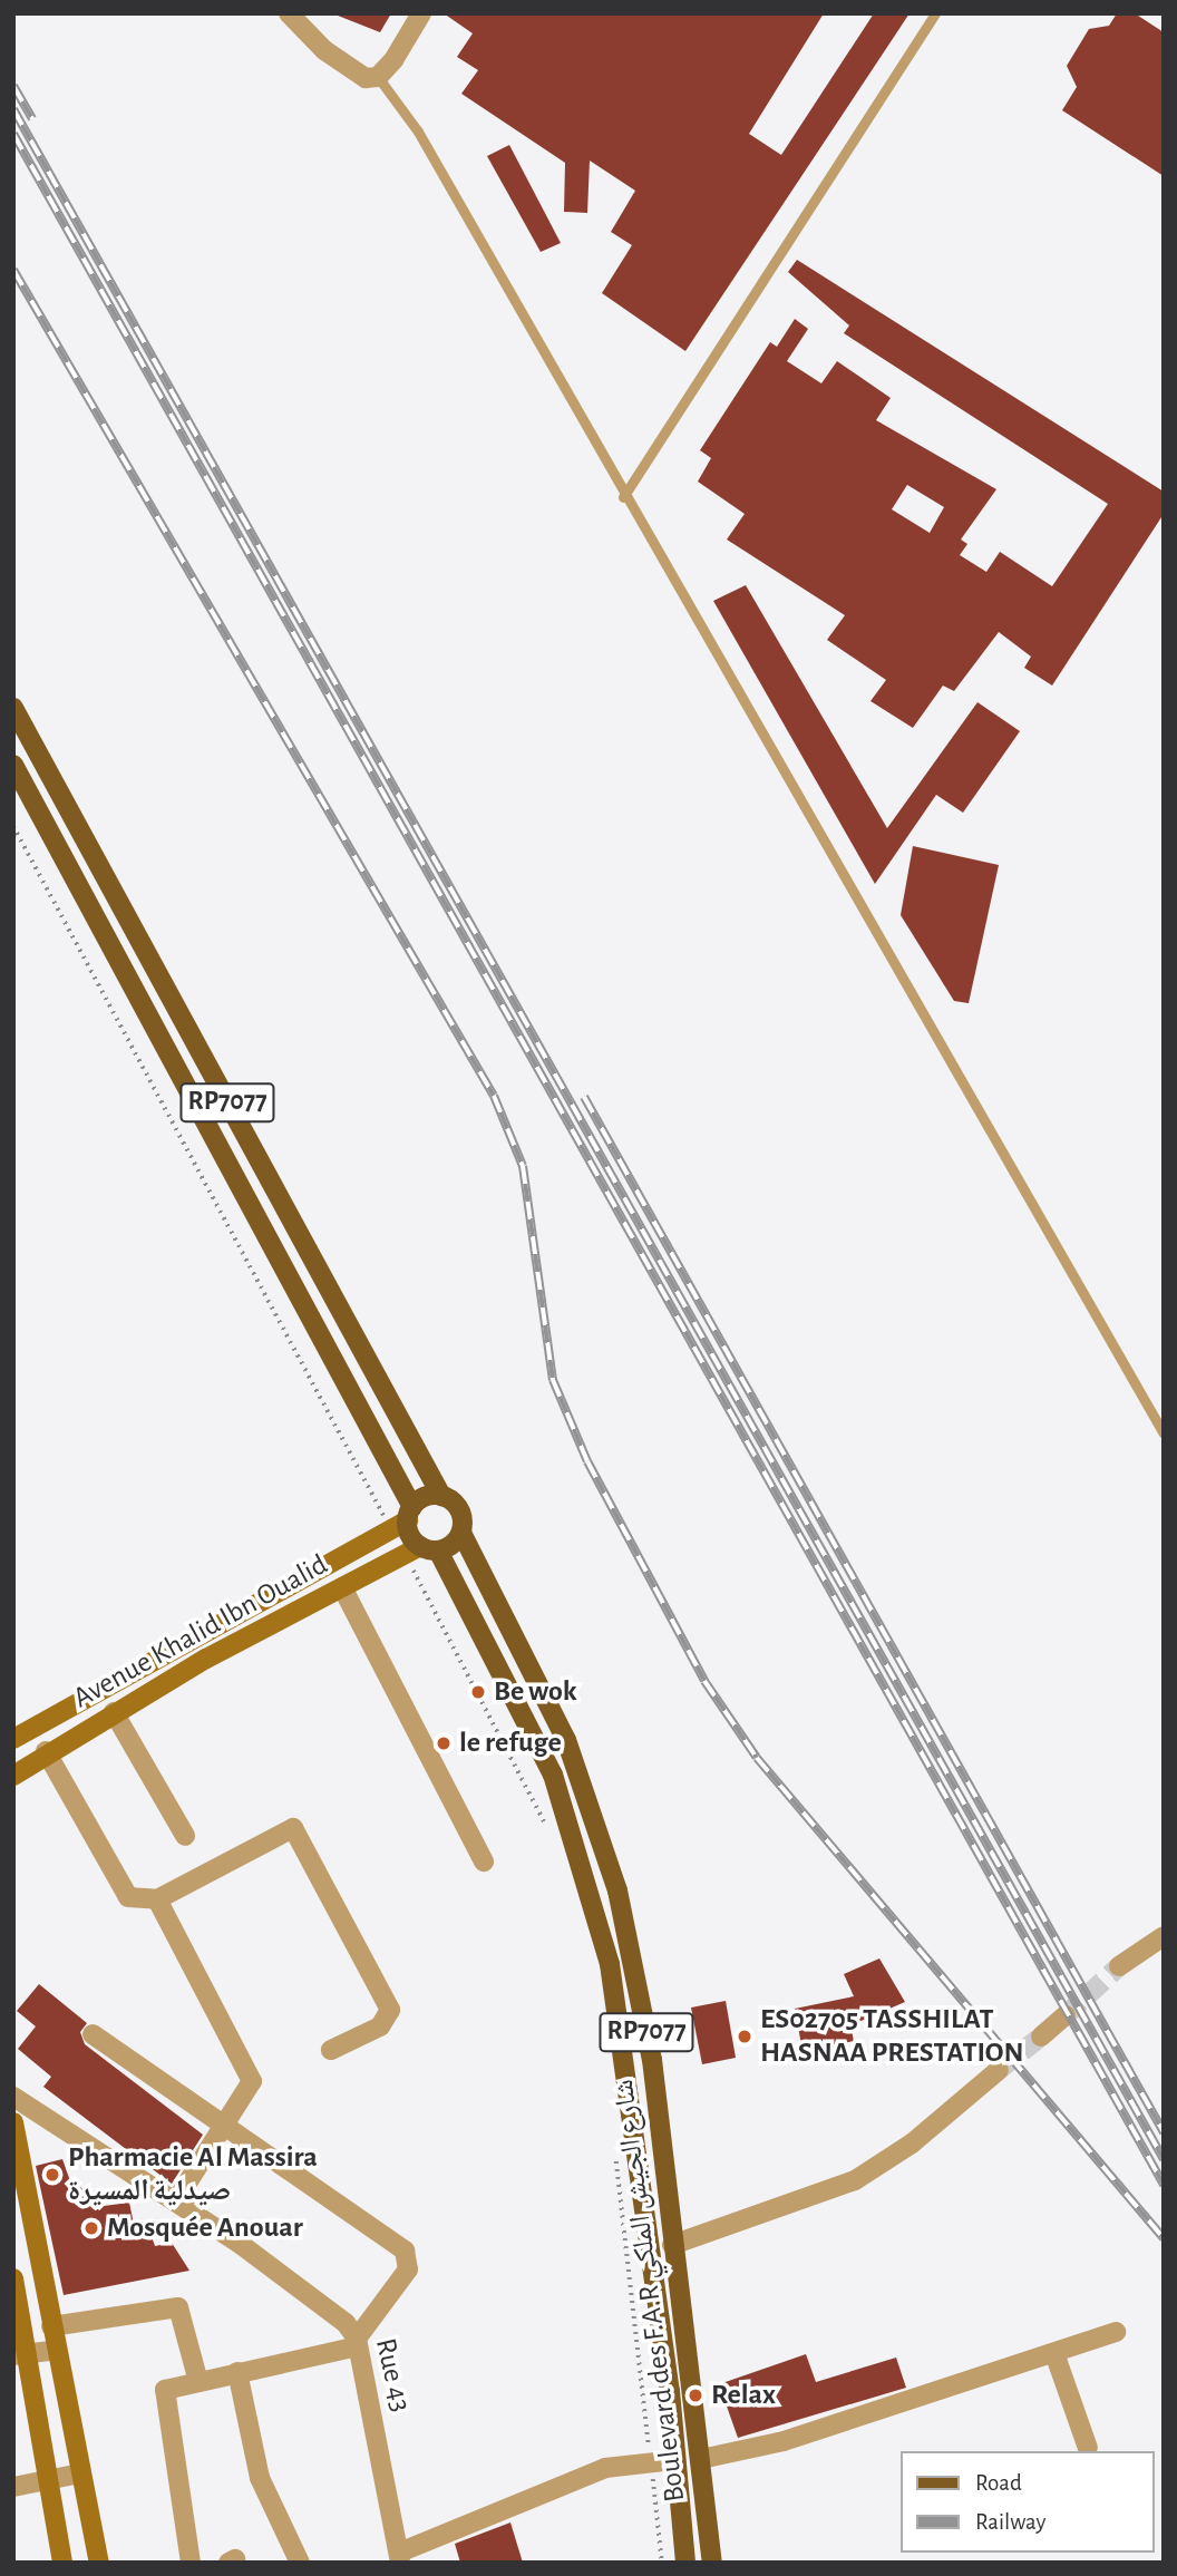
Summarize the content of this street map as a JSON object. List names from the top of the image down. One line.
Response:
{"streets":{"main road":["RP7077","Avenue Khalid Ibn Oualid","Boulevard des F.A.R شارع الجيش الملكي"],"street":["Rue 43"]},"crossings":[["Avenue Khalid Ibn Oualid","Boulevard des F.A.R شارع الجيش الملكي"]],"places":["Be wok","le refuge","ES02705 TASSHILAT HASNAA PRESTATION","Pharmacie Al Massira صيدلية المسيرة","Mosquée Anouar","Relax"],"legend":["Road","Railway"]}
